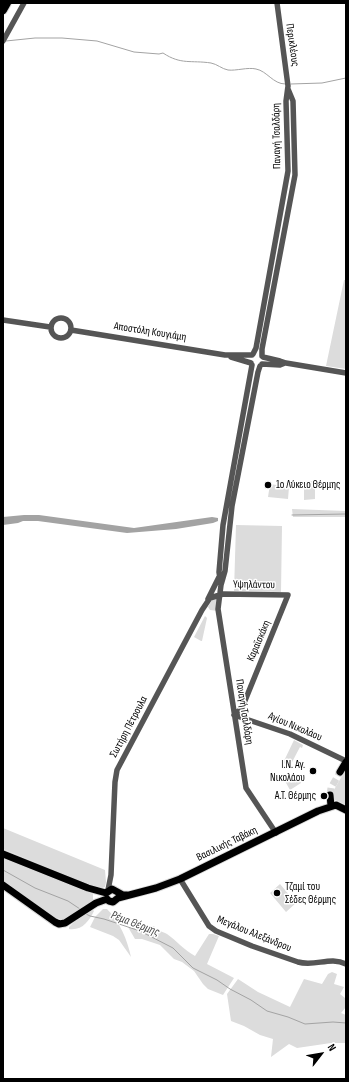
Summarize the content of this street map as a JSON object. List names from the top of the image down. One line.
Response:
{"streets":{"main road":["Βασιλικής Ταβάκη"],"street":["Περικλέους","Παναγή Τσαλδάρη","Αποστόλη Κουγιάμη","Υψηλάντου","Καραϊσκάκη","Σωτήρη Πέτρουλα","Αγίου Νικολάου","Μεγάλου Αλεξάνδρου"]},"crossings":[["Περικλέους","Παναγή Τσαλδάρη"],["Παναγή Τσαλδάρη","Αποστόλη Κουγιάμη"],["Παναγή Τσαλδάρη","Υψηλάντου"],["Παναγή Τσαλδάρη","Καραϊσκάκη"],["Παναγή Τσαλδάρη","Σωτήρη Πέτρουλα"],["Παναγή Τσαλδάρη","Αγίου Νικολάου"],["Παναγή Τσαλδάρη","Βασιλικής Ταβάκη"],["Υψηλάντου","Καραϊσκάκη"],["Καραϊσκάκη","Αγίου Νικολάου"],["Σωτήρη Πέτρουλα","Βασιλικής Ταβάκη"],["Βασιλικής Ταβάκη","Μεγάλου Αλεξάνδρου"]],"water":["Ρέμα Θέρμης"],"places":["1ο Λύκειο Θέρμης","Ι.Ν. Αγ. Νικολάου","Α.Τ. Θέρμης","Τζαμί του Σέδες Θέρμης"],"north":"top right"}
